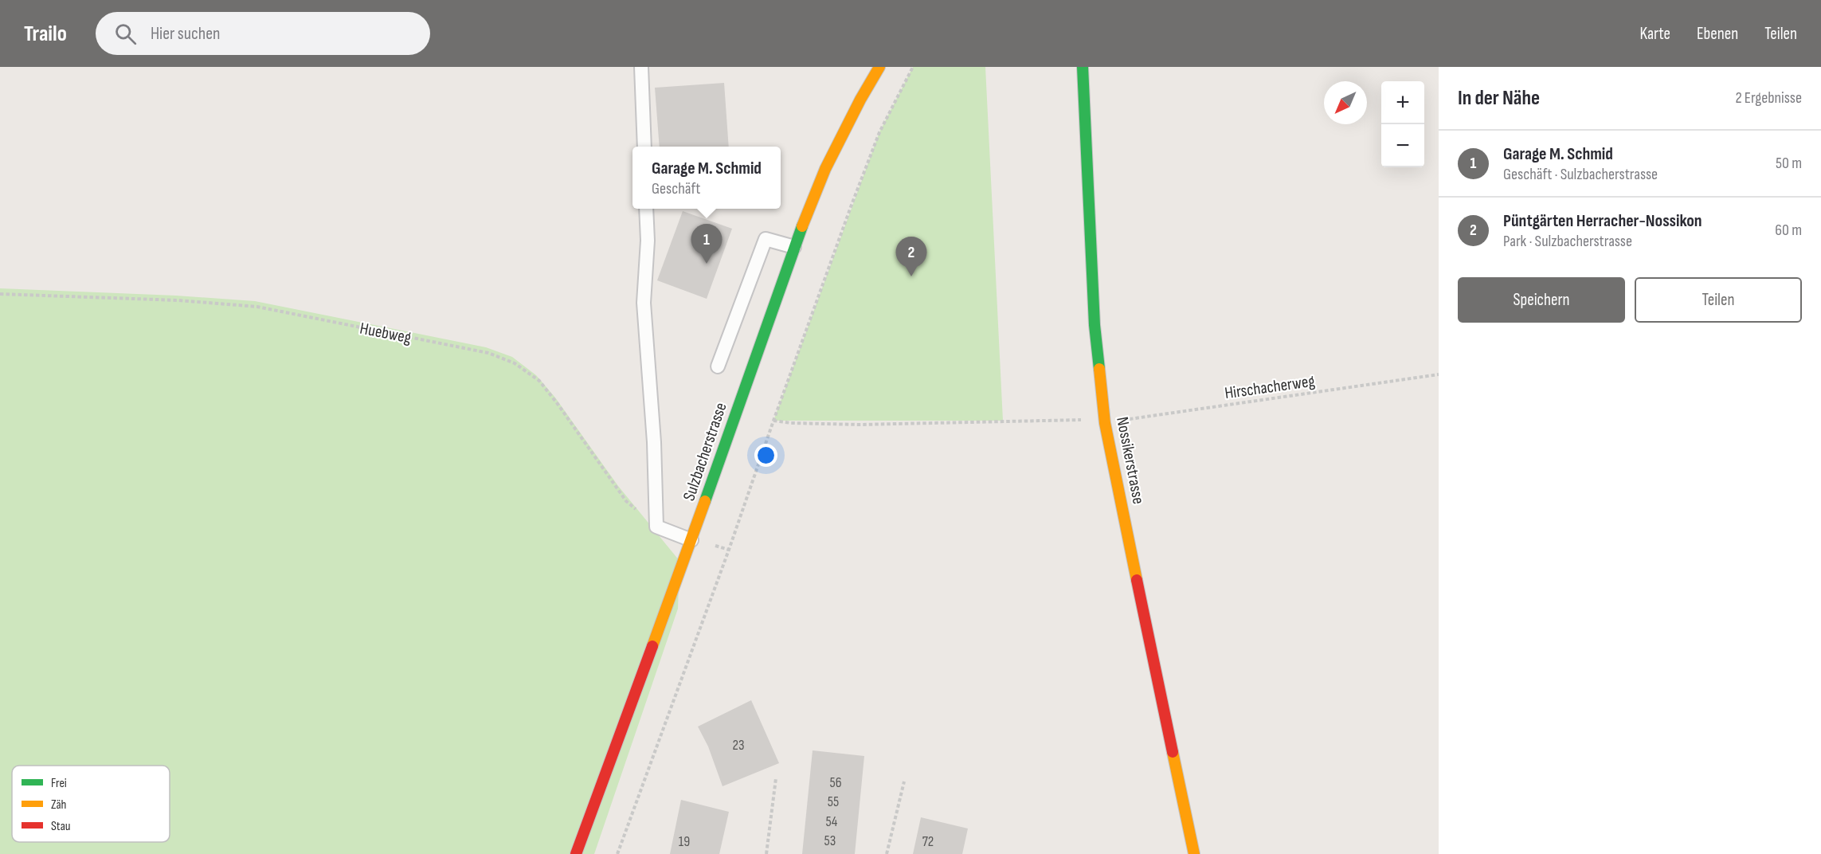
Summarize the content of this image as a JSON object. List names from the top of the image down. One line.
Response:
{"streets":{"street":["Sulzbacherstrasse","Nossikerstrasse"],"path":["Huebweg","Hirschacherweg"]},"crossings":[["Hirschacherweg","Nossikerstrasse"]],"house_numbers":["23","56","55","54","53","19","72"],"legend":["Frei","Zäh","Stau"],"north":"bottom left","page":{"header":"Trailo","search":"Hier suchen","nav":["Karte","Ebenen","Teilen"],"heading":["In der Nähe","2 Ergebnisse"],"map_buttons":["+","−"],"list":[{"mark":"1","name":"Garage M. Schmid","note":"Geschäft · Sulzbacherstrasse","value":"50 m"},{"mark":"2","name":"Püntgärten Herracher-Nossikon","note":"Park · Sulzbacherstrasse","value":"60 m"}],"popup":["Garage M. Schmid","Geschäft"],"pins":["1","2"],"buttons":["Speichern","Teilen"]}}
